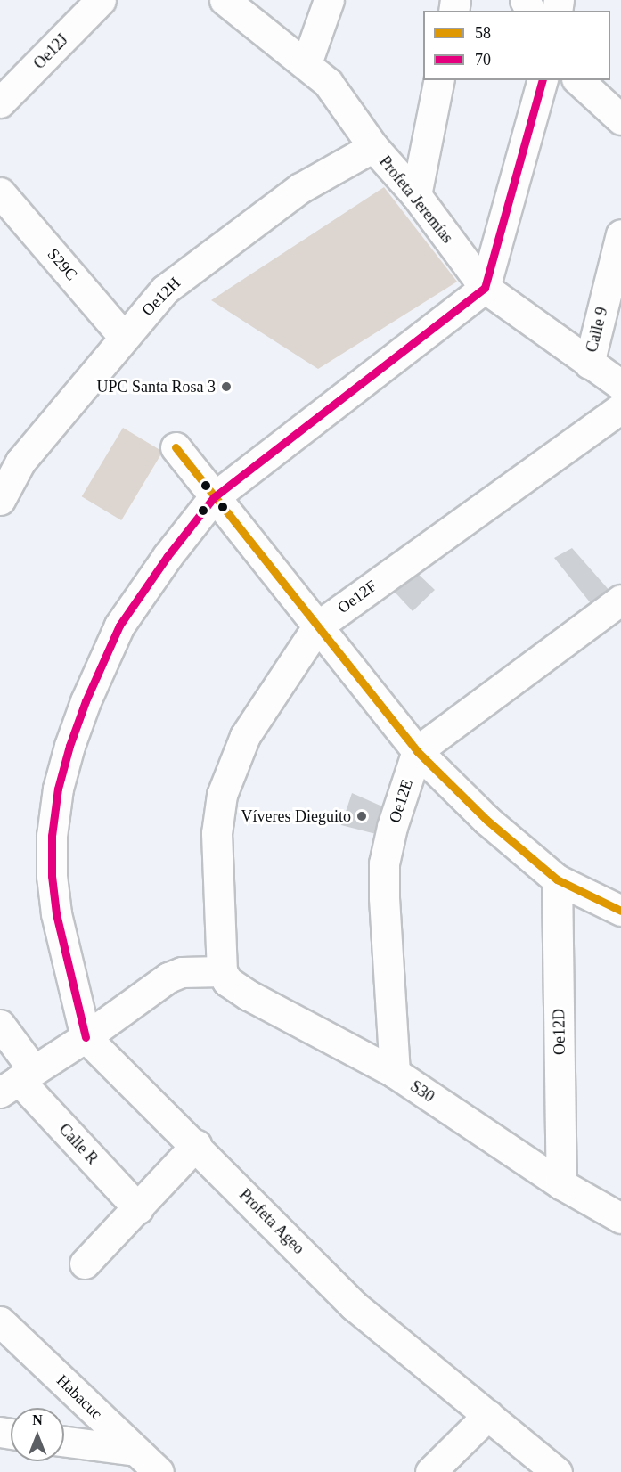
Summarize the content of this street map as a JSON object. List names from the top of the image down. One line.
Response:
{"streets":{"street":["Oe12J","Profeta Jeremías","S29C","Oe12H","Calle 9","Oe12F","Oe12E","Oe12D","S30","Calle R","Profeta Ageo","Habacuc"]},"crossings":[["Profeta Jeremías","Oe12H"],["Profeta Jeremías","Calle 9"],["S29C","Oe12H"],["Oe12F","S30"],["Oe12E","S30"],["Oe12D","S30"]],"places":["UPC Santa Rosa 3","Víveres Dieguito"],"lines":["transit line 70","transit line 58"],"legend":["58","70"],"north":"top"}
